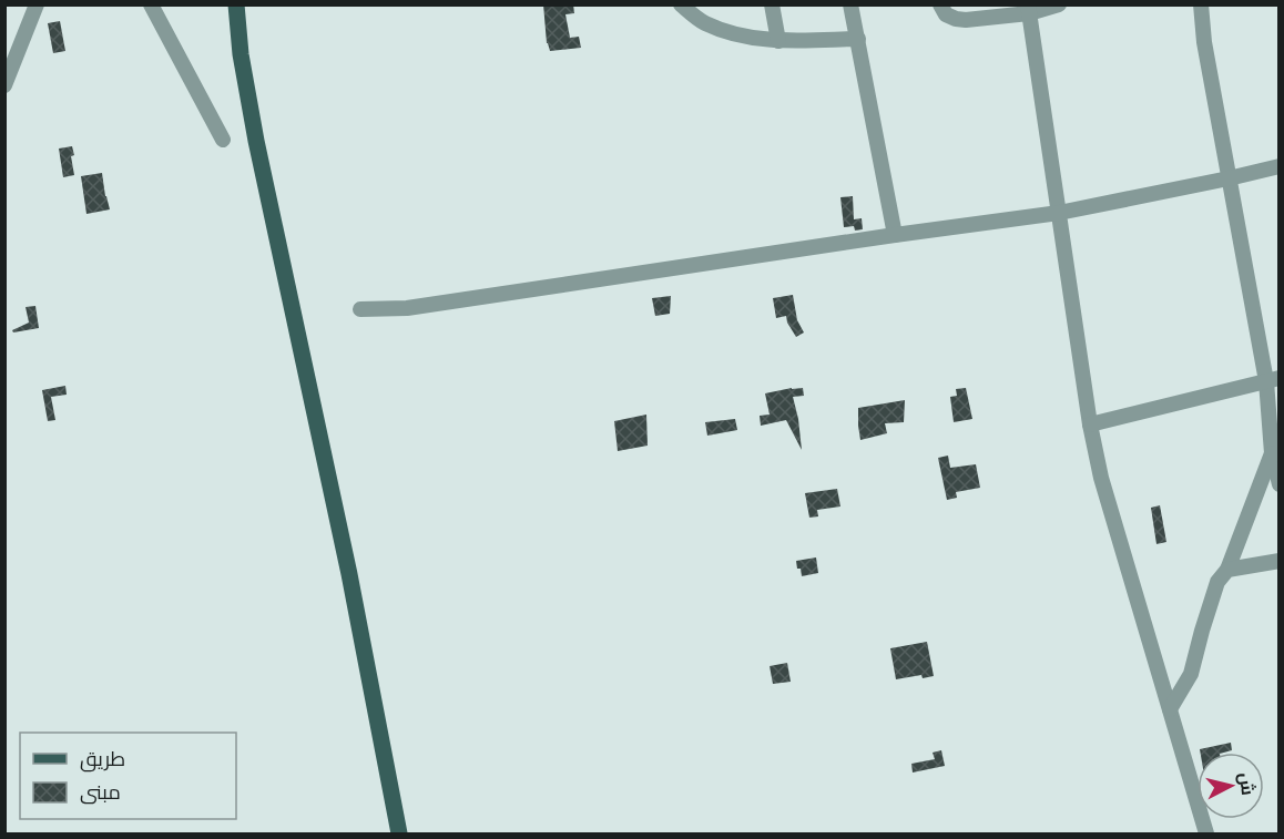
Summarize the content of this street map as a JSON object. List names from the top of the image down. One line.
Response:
{"legend":["طريق","مبنى"],"north":"right"}
